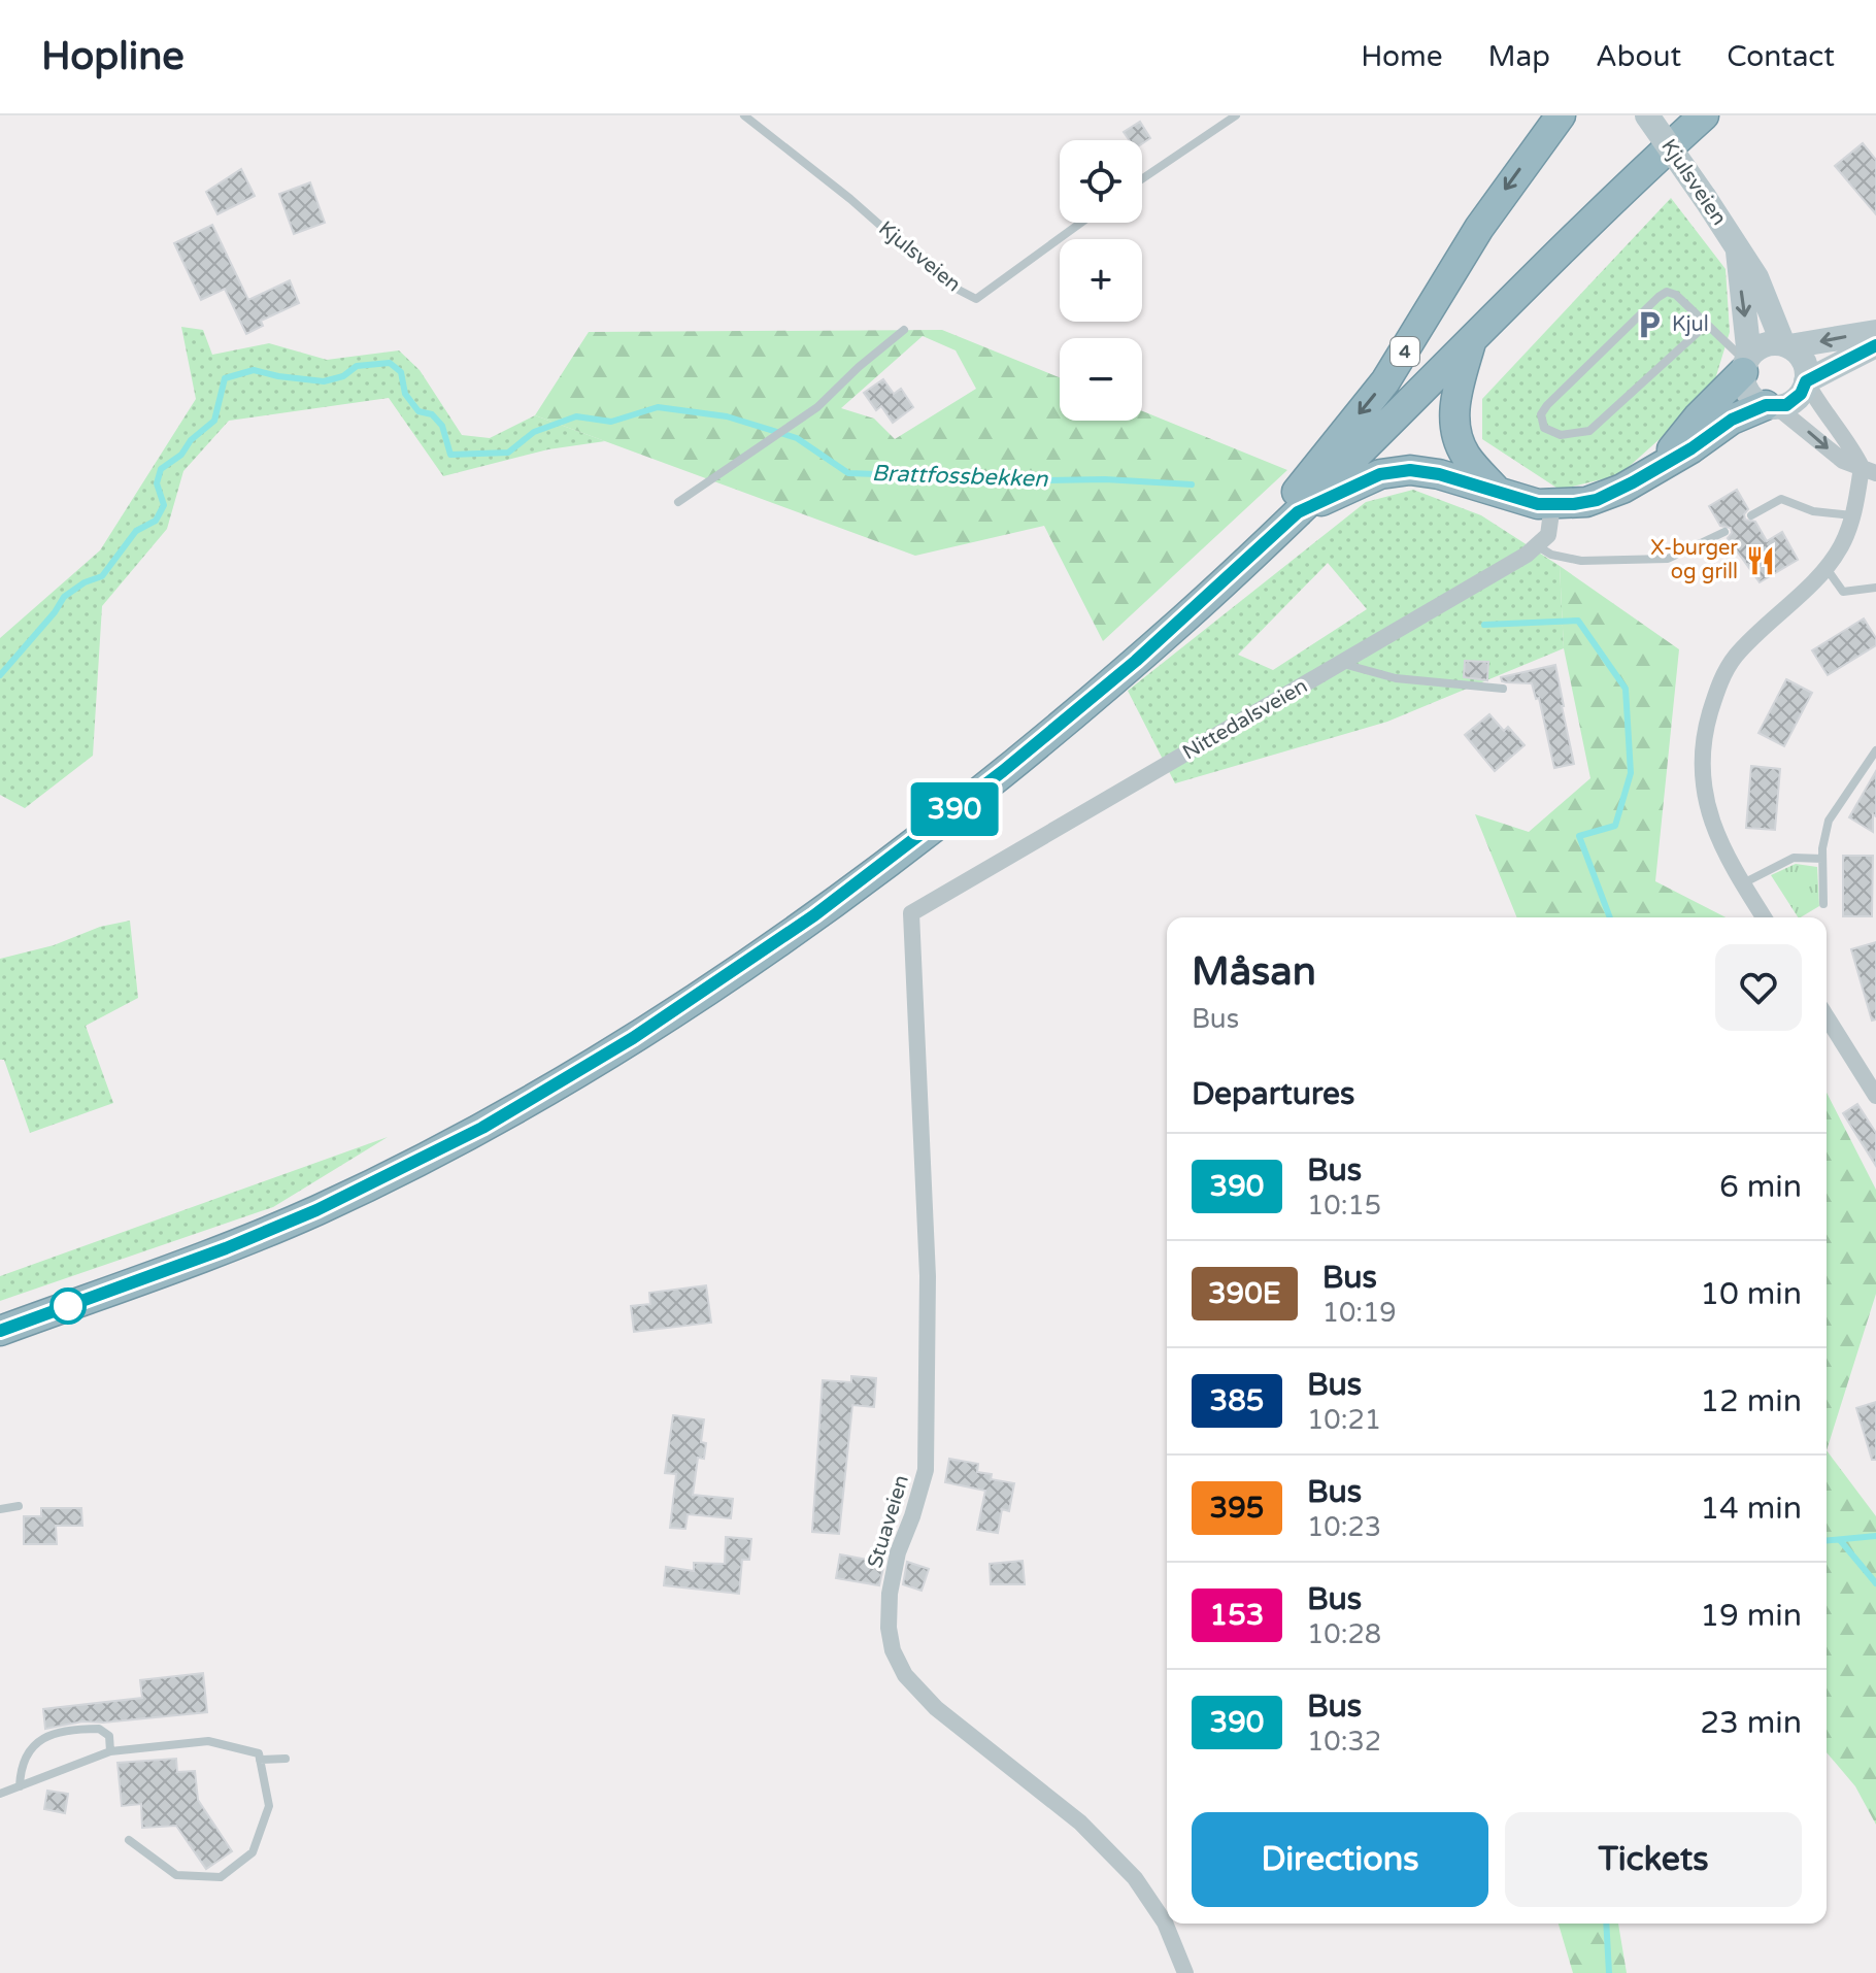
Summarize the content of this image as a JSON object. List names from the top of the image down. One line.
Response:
{"streets":{"highway":["4"],"main road":["Kjulsveien"],"street":["Nittedalsveien","Stuaveien"]},"crossings":[["Kjulsveien","4"],["Nittedalsveien","Stuaveien"]],"water":["Brattfossbekken"],"places":{"parking":["Kjul"],"restaurant":["X-burger og grill"]},"lines":["bus line 390"],"page":{"header":"Hopline","nav":["Home","Map","About","Contact"],"on_map":"390","map_buttons":["+","−"],"heading":[["Måsan","Bus"],"Departures"],"list":[{"mark":"390","name":"Bus","note":"10:15","value":"6 min"},{"mark":"390E","name":"Bus","note":"10:19","value":"10 min"},{"mark":"385","name":"Bus","note":"10:21","value":"12 min"},{"mark":"395","name":"Bus","note":"10:23","value":"14 min"},{"mark":"153","name":"Bus","note":"10:28","value":"19 min"},{"mark":"390","name":"Bus","note":"10:32","value":"23 min"}],"buttons":["Directions","Tickets"]}}
